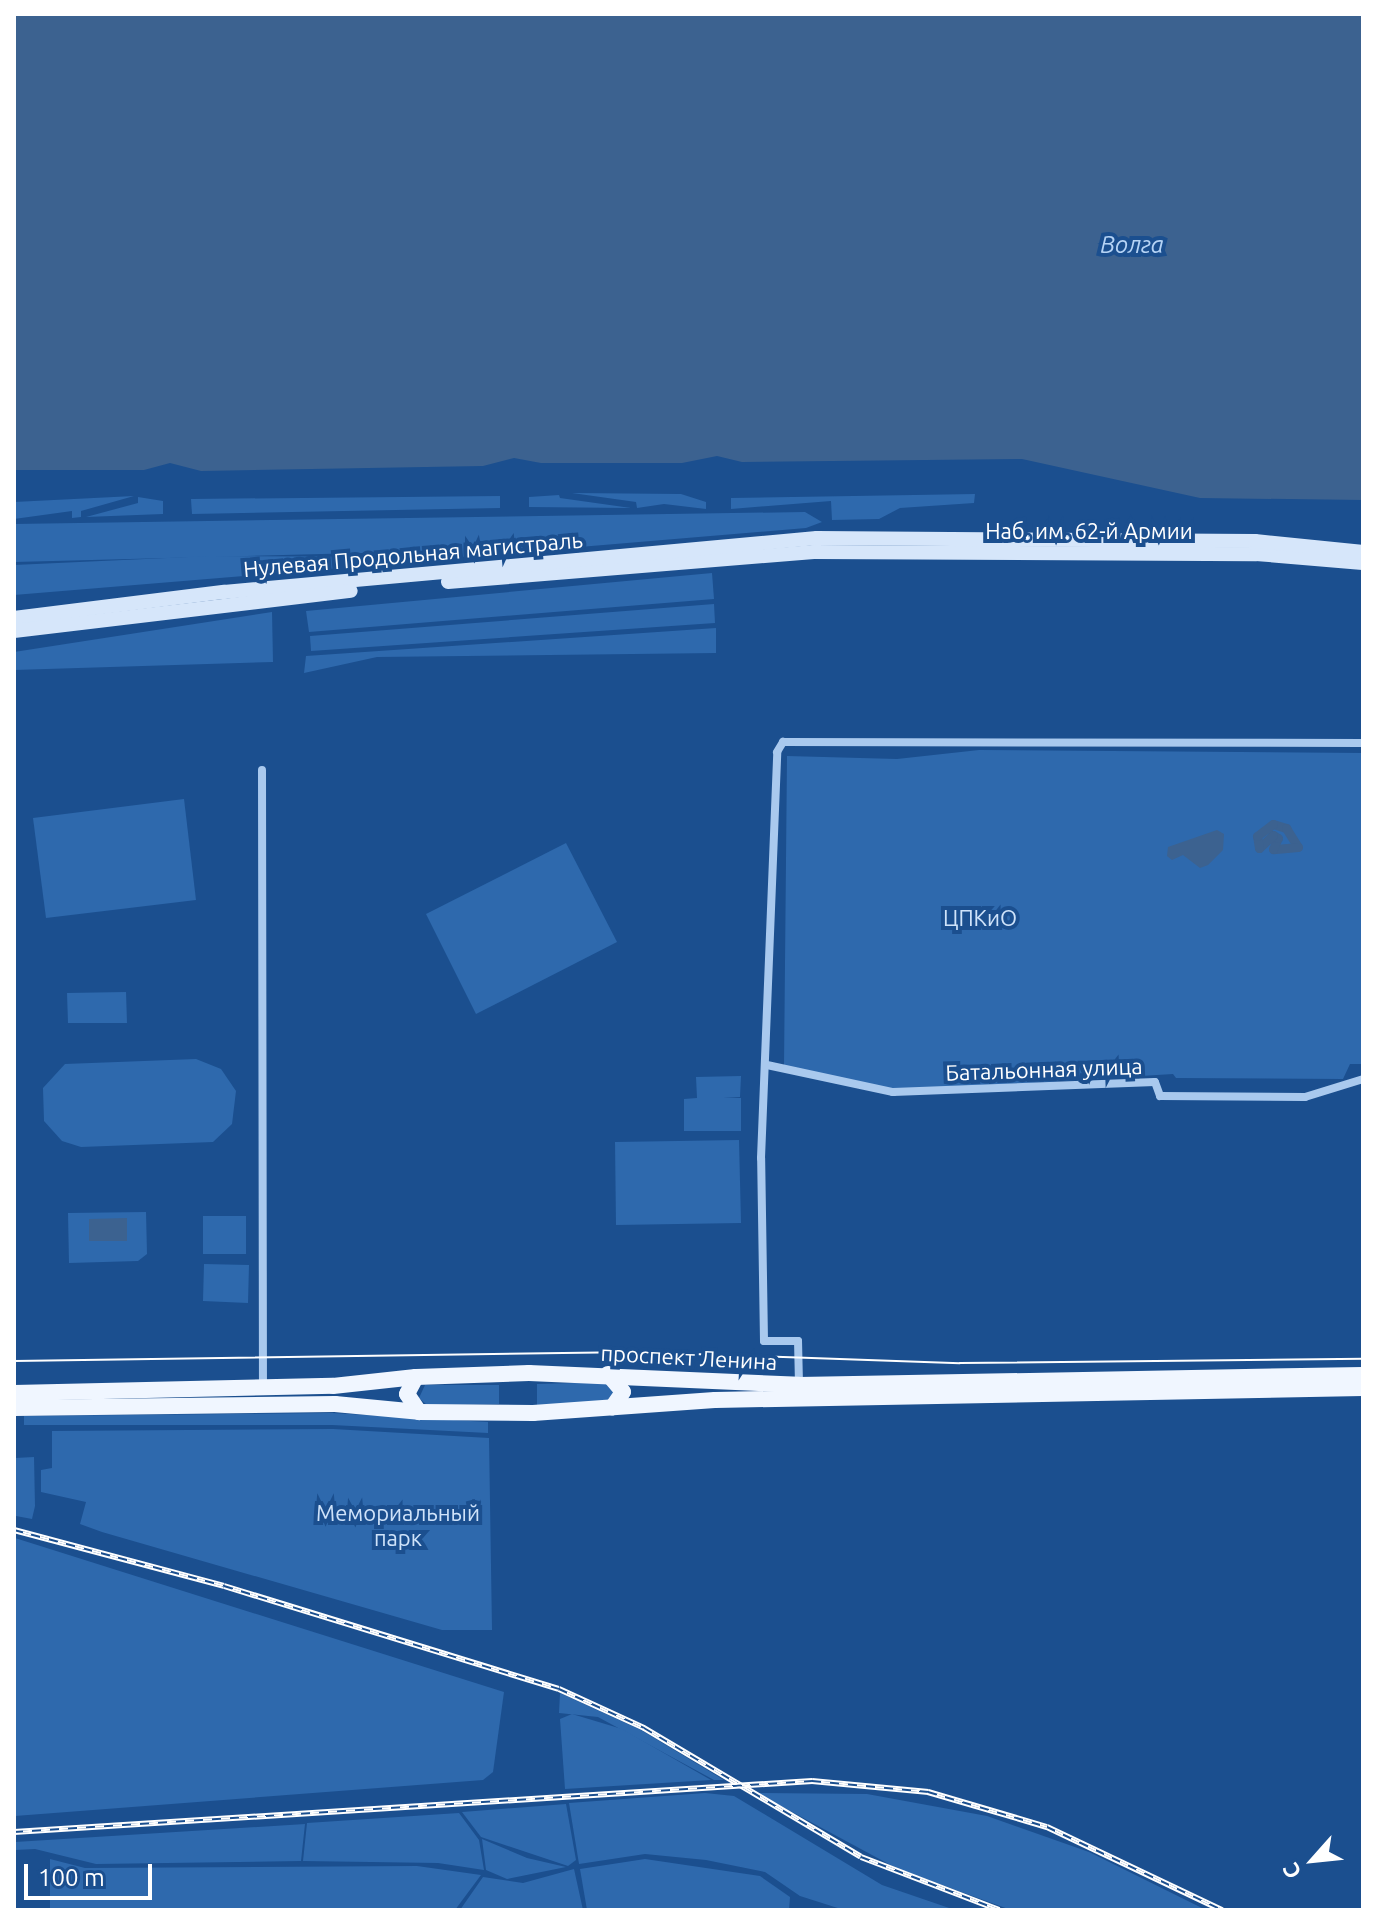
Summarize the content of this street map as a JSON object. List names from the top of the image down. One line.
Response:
{"streets":{"main road":["Наб. им. 62-й Армии","Нулевая Продольная магистраль","проспект Ленина"],"street":["Батальонная улица"]},"crossings":[["Наб. им. 62-й Армии","Нулевая Продольная магистраль"]],"water":["Волга"],"parks":["ЦПКиО","Мемориальный парк"],"scale_bar":"100 m","north":"bottom left"}
